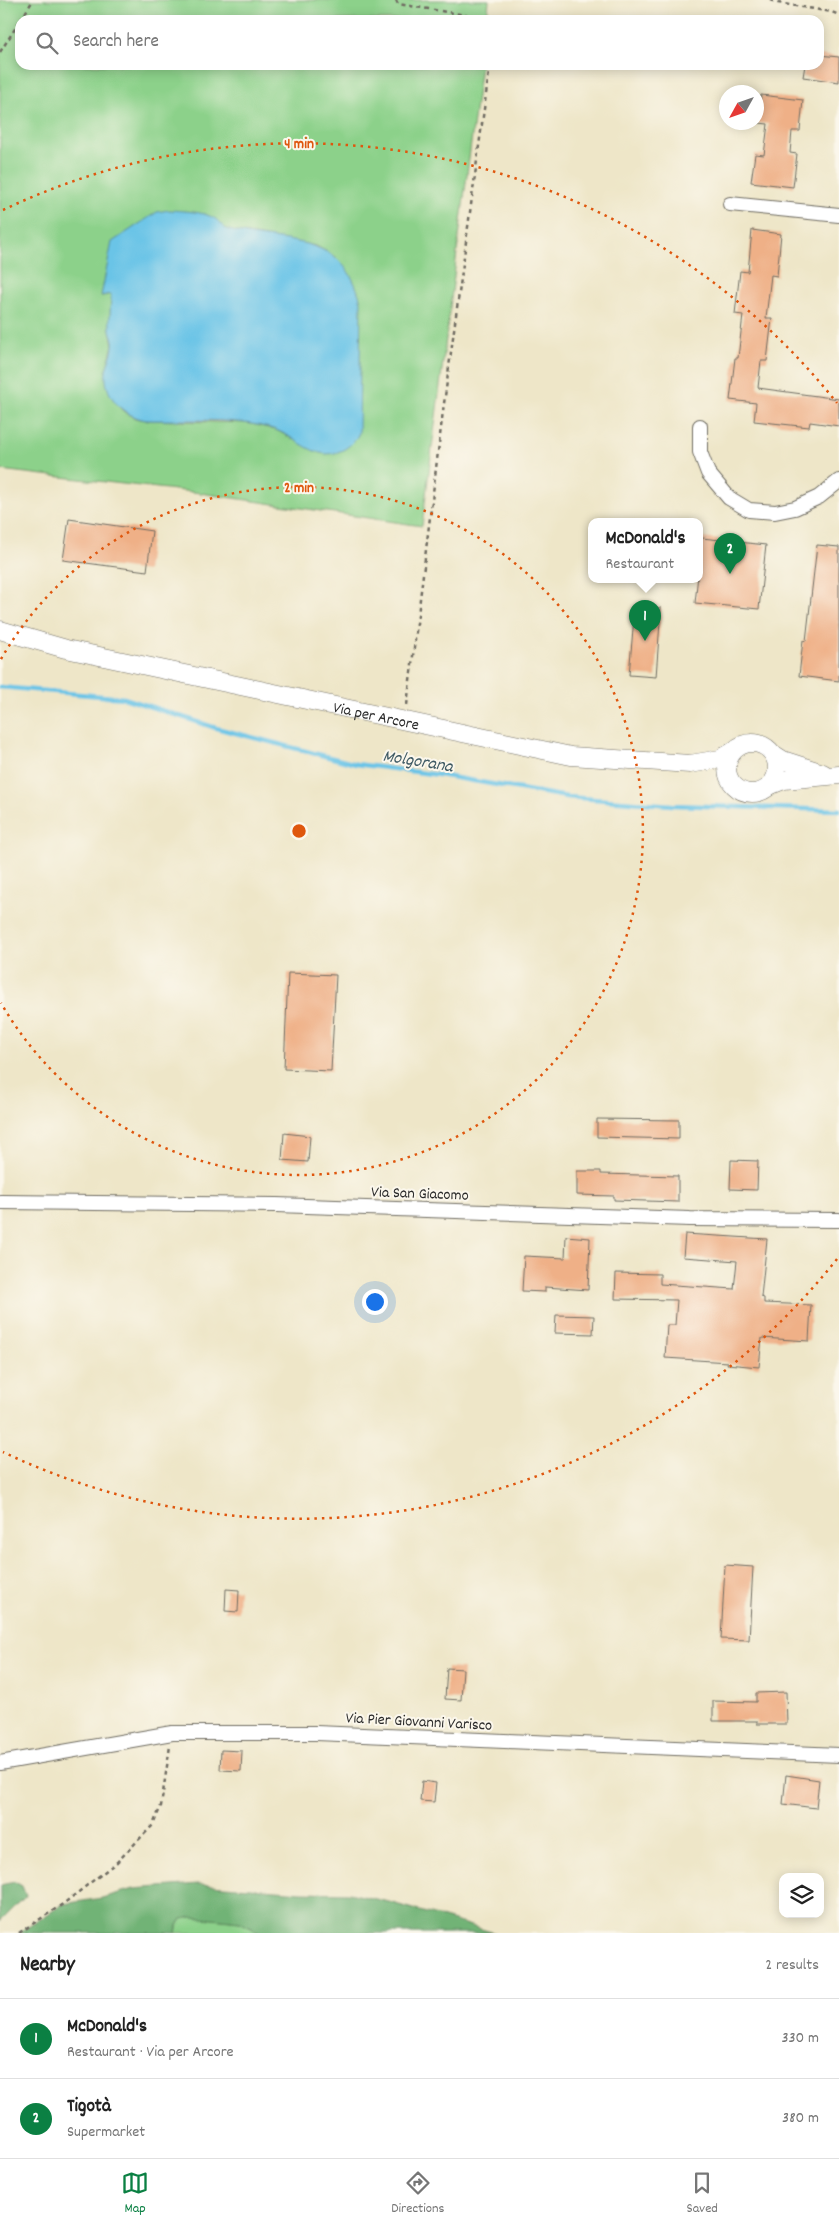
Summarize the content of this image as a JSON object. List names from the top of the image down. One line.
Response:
{"streets":{"main road":["Via per Arcore"],"street":["Via San Giacomo","Via Pier Giovanni Varisco"]},"water":["Molgorana"],"north":"bottom left","page":{"search":"Search here","popup":["McDonald's","Restaurant"],"pins":["2","1"],"heading":["Nearby","2 results"],"list":[{"mark":"1","name":"McDonald's","note":"Restaurant · Via per Arcore","value":"330 m"},{"mark":"2","name":"Tigotà","note":"Supermarket","value":"380 m"}],"nav":["Map","Directions","Saved"]},"rings":["4 min","2 min"]}
